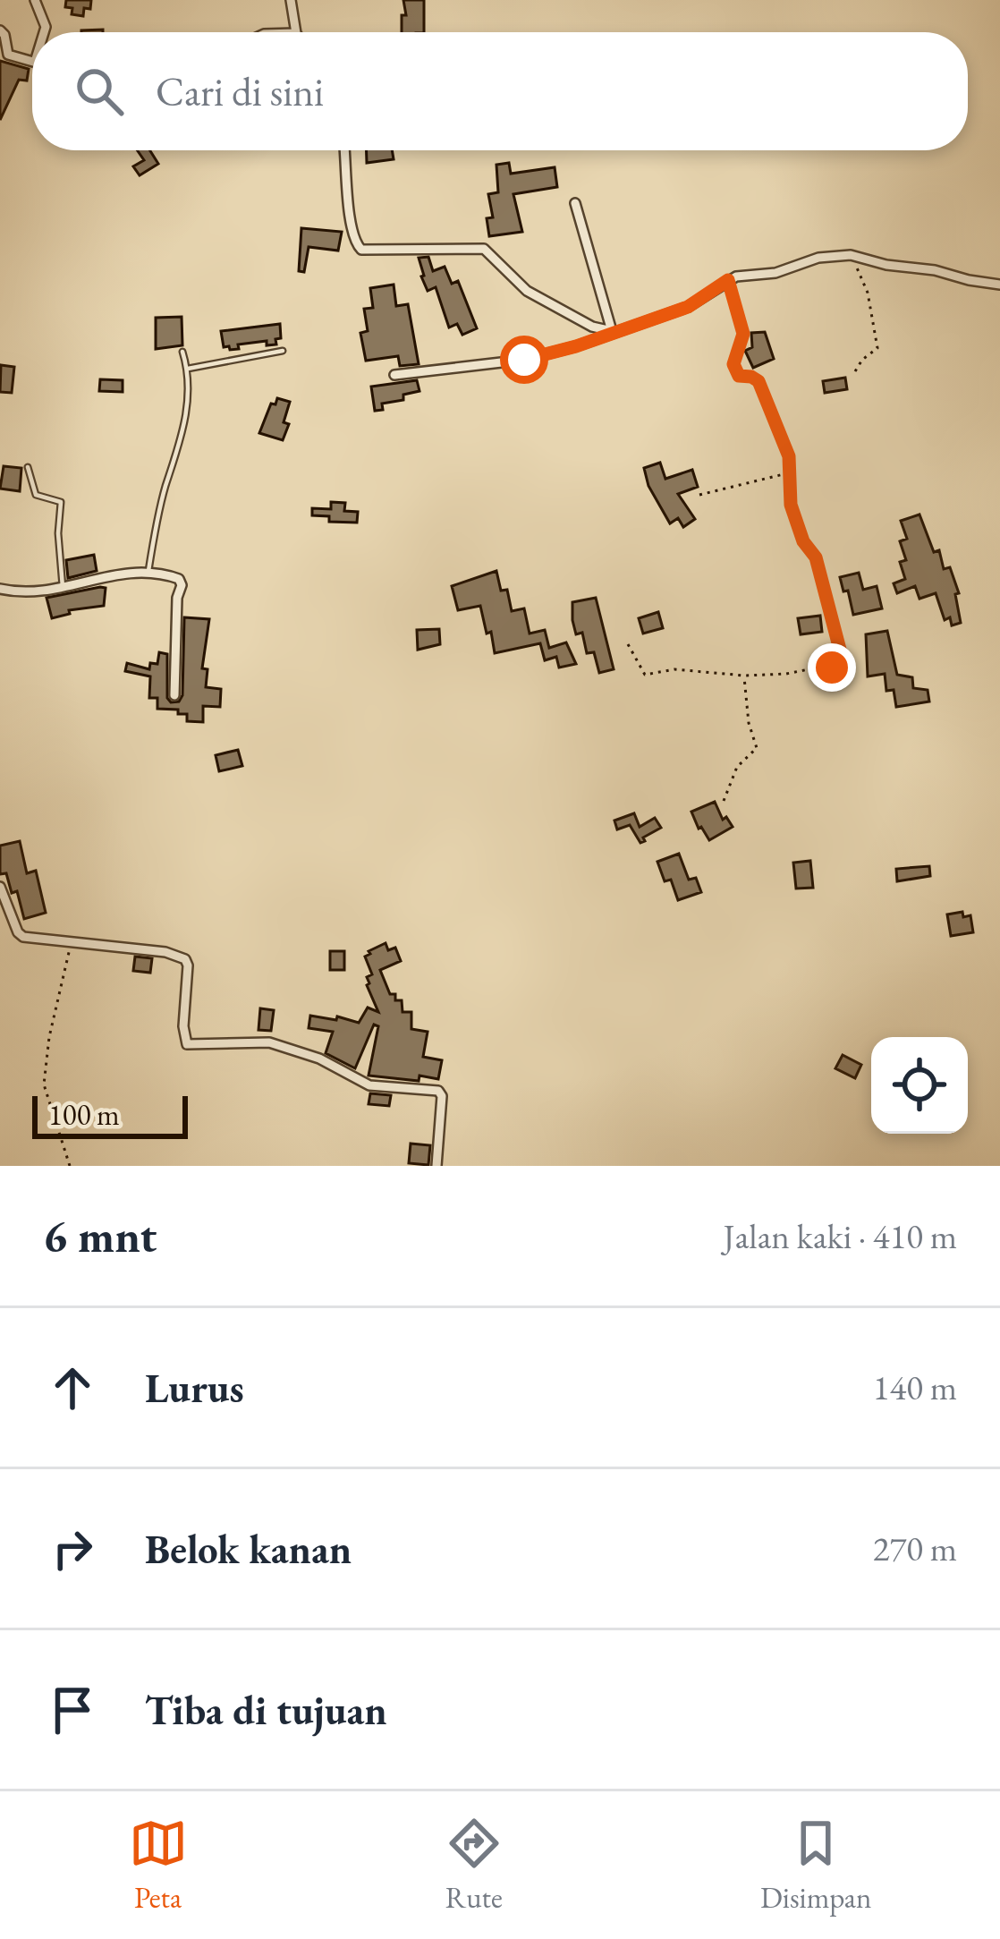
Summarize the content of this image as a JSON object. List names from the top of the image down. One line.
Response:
{"scale_bar":"100 m","page":{"search":"Cari di sini","scale":"100 m","heading":["6 mnt","Jalan kaki · 410 m"],"list":[["Lurus","140 m"],["Belok kanan","270 m"],"Tiba di tujuan"],"nav":["Peta","Rute","Disimpan"]}}
